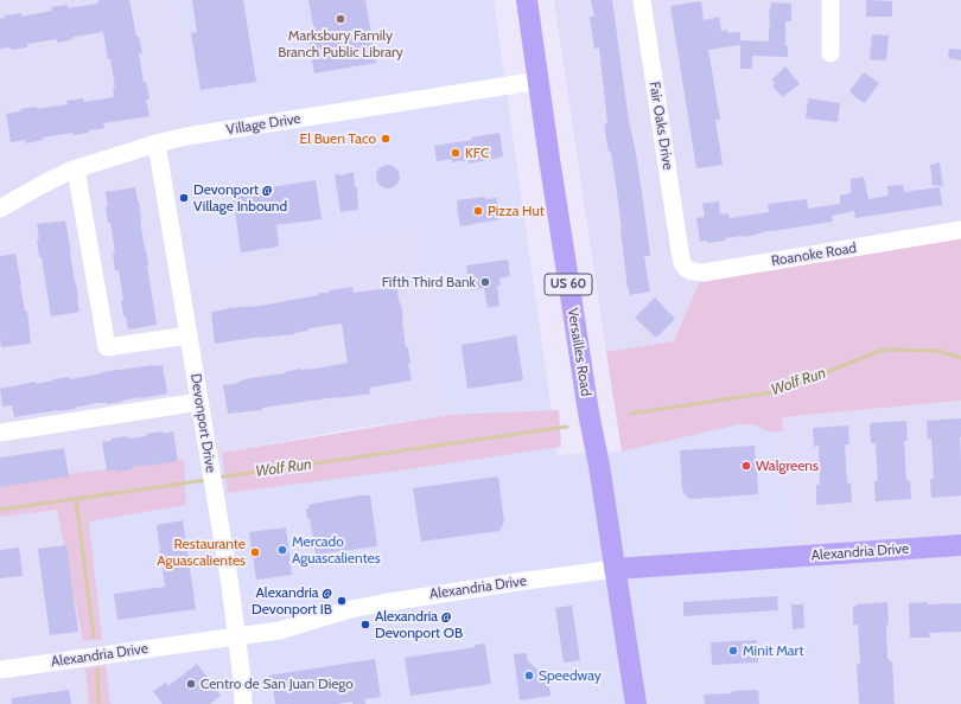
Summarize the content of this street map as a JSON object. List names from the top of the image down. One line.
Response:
{"streets":{"main road":["US 60","Versailles Road","Alexandria Drive"],"street":["Village Drive","Fair Oaks Drive","Roanoke Road","Devonport Drive"]},"crossings":[["Village Drive","Versailles Road"],["Village Drive","Devonport Drive"],["Fair Oaks Drive","Roanoke Road"],["Versailles Road","Alexandria Drive"],["Devonport Drive","Alexandria Drive"]],"water":["Wolf Run"],"places":["Marksbury Family Branch Public Library","El Buen Taco","KFC","Devonport @ Village Inbound","Pizza Hut","Fifth Third Bank","Walgreens","Mercado Aguascalientes","Restaurante Aguascalientes","Alexandria @ Devonport IB","Alexandria @ Devonport OB","Minit Mart","Speedway","Centro de San Juan Diego"]}
